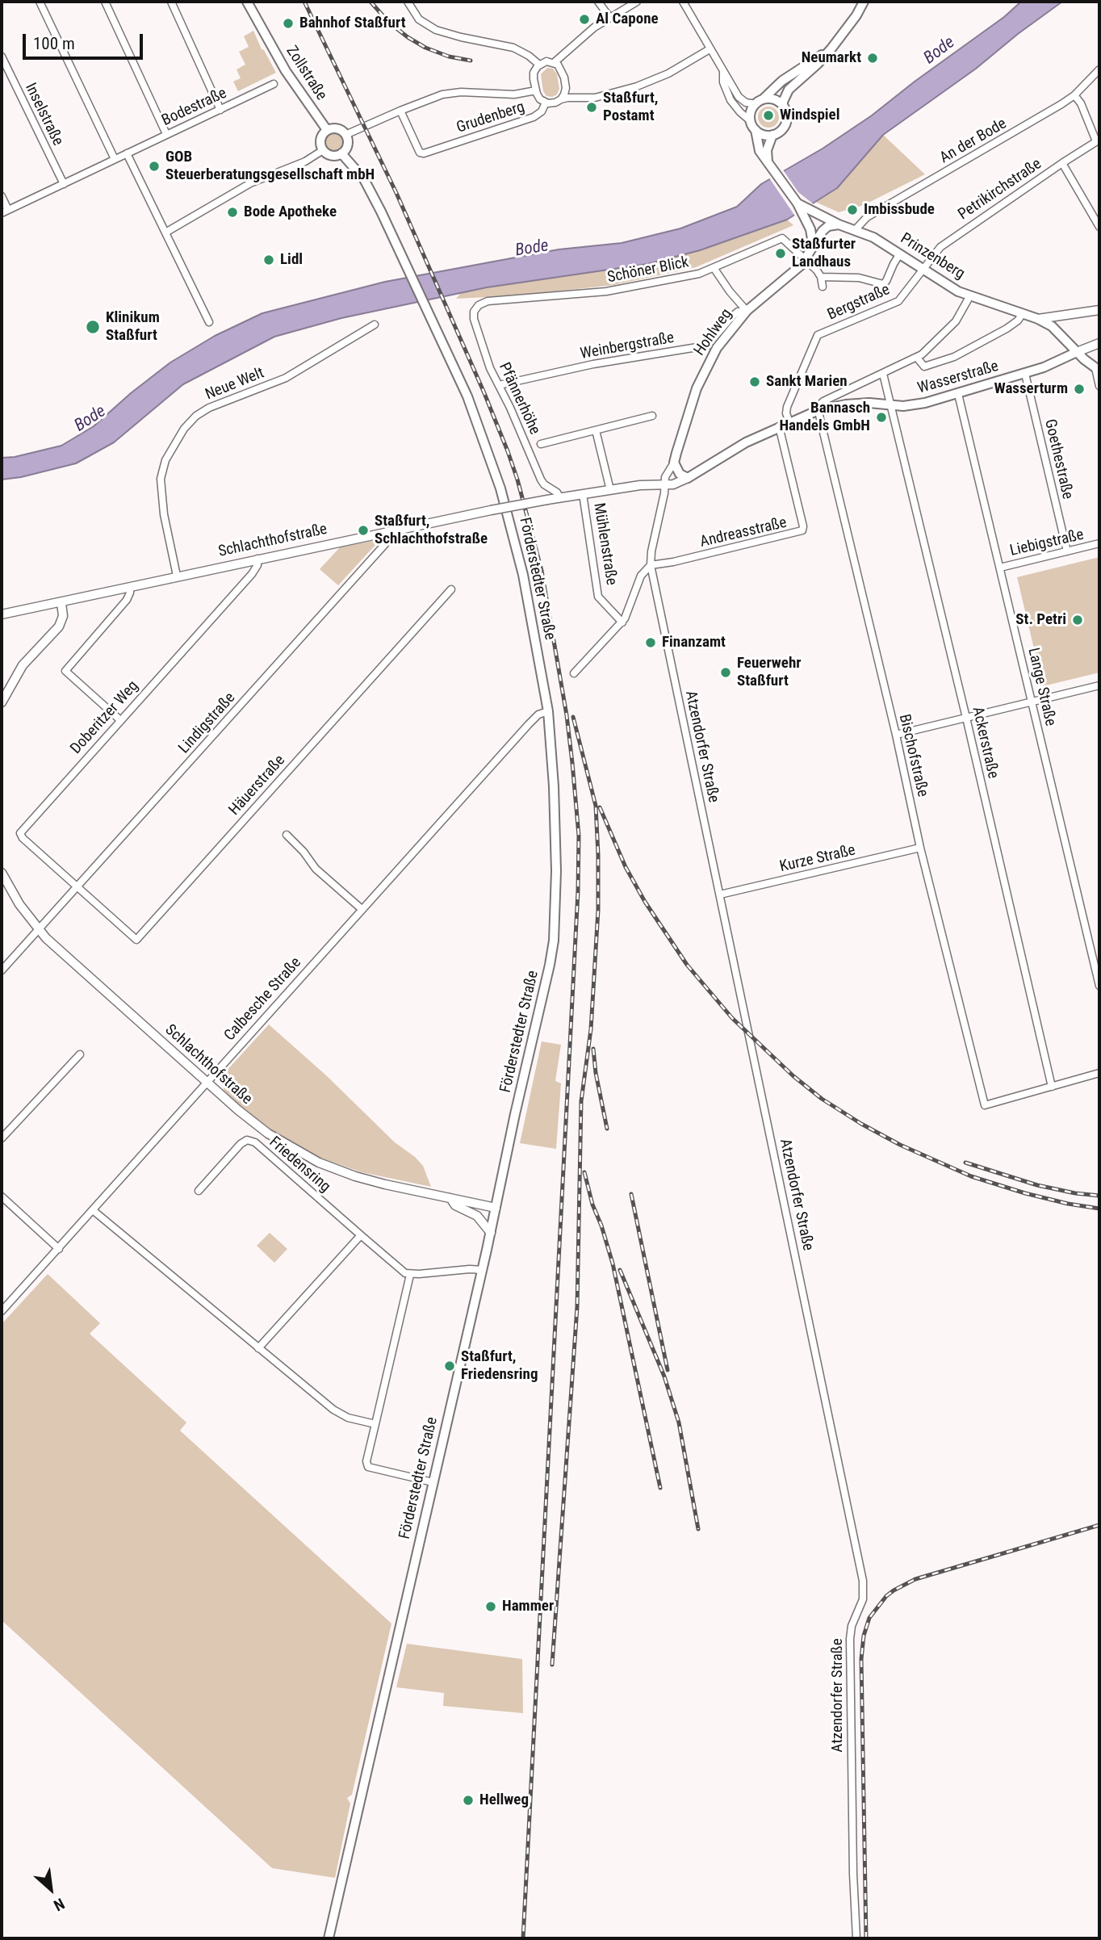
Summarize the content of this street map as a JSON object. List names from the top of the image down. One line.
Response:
{"streets":{"main road":["Zollstraße","Prinzenberg","Hohlweg","Wasserstraße","Förderstedter Straße"],"street":["Bodestraße","Inselstraße","Grudenberg","An der Bode","Petrikirchstraße","Schöner Blick","Bergstraße","Weinbergstraße","Neue Welt","Pfännerhöhe","Goethestraße","Andreasstraße","Schlachthofstraße","Liebigstraße","Mühlenstraße","Lange Straße","Doberitzer Weg","Lindigstraße","Ackerstraße","Atzendorfer Straße","Bischofstraße","Häuerstraße","Kurze Straße","Calbesche Straße","Friedensring"]},"crossings":[["Zollstraße","Förderstedter Straße"],["Bodestraße","Inselstraße"],["An der Bode","Prinzenberg"],["Petrikirchstraße","Prinzenberg"],["Petrikirchstraße","Bergstraße"],["Prinzenberg","Bergstraße"],["Prinzenberg","Hohlweg"],["Prinzenberg","Wasserstraße"],["Schöner Blick","Hohlweg"],["Schöner Blick","Pfännerhöhe"],["Bergstraße","Wasserstraße"],["Hohlweg","Weinbergstraße"],["Hohlweg","Atzendorfer Straße"],["Weinbergstraße","Pfännerhöhe"],["Wasserstraße","Goethestraße"],["Wasserstraße","Andreasstraße"],["Wasserstraße","Lange Straße"],["Wasserstraße","Ackerstraße"],["Wasserstraße","Bischofstraße"],["Neue Welt","Schlachthofstraße"],["Pfännerhöhe","Schlachthofstraße"],["Goethestraße","Liebigstraße"],["Andreasstraße","Atzendorfer Straße"],["Schlachthofstraße","Förderstedter Straße"],["Schlachthofstraße","Doberitzer Weg"],["Schlachthofstraße","Lindigstraße"],["Schlachthofstraße","Calbesche Straße"],["Liebigstraße","Lange Straße"],["Förderstedter Straße","Calbesche Straße"],["Doberitzer Weg","Lindigstraße"],["Doberitzer Weg","Häuerstraße"],["Lindigstraße","Häuerstraße"],["Ackerstraße","Bischofstraße"],["Atzendorfer Straße","Kurze Straße"],["Bischofstraße","Kurze Straße"]],"water":["Bode"],"places":["Al Capone","Bahnhof Staßfurt","Neumarkt","Staßfurt, Postamt","Windspiel","GOB Steuerberatungsgesellschaft mbH","Imbissbude","Bode Apotheke","Staßfurter Landhaus","Lidl","Klinikum Staßfurt","Sankt Marien","Wasserturm","Bannasch Handels GmbH","Staßfurt, Schlachthofstraße","St. Petri","Finanzamt","Feuerwehr Staßfurt","Staßfurt, Friedensring","Hammer","Hellweg"],"scale_bar":"100 m","north":"bottom right"}
